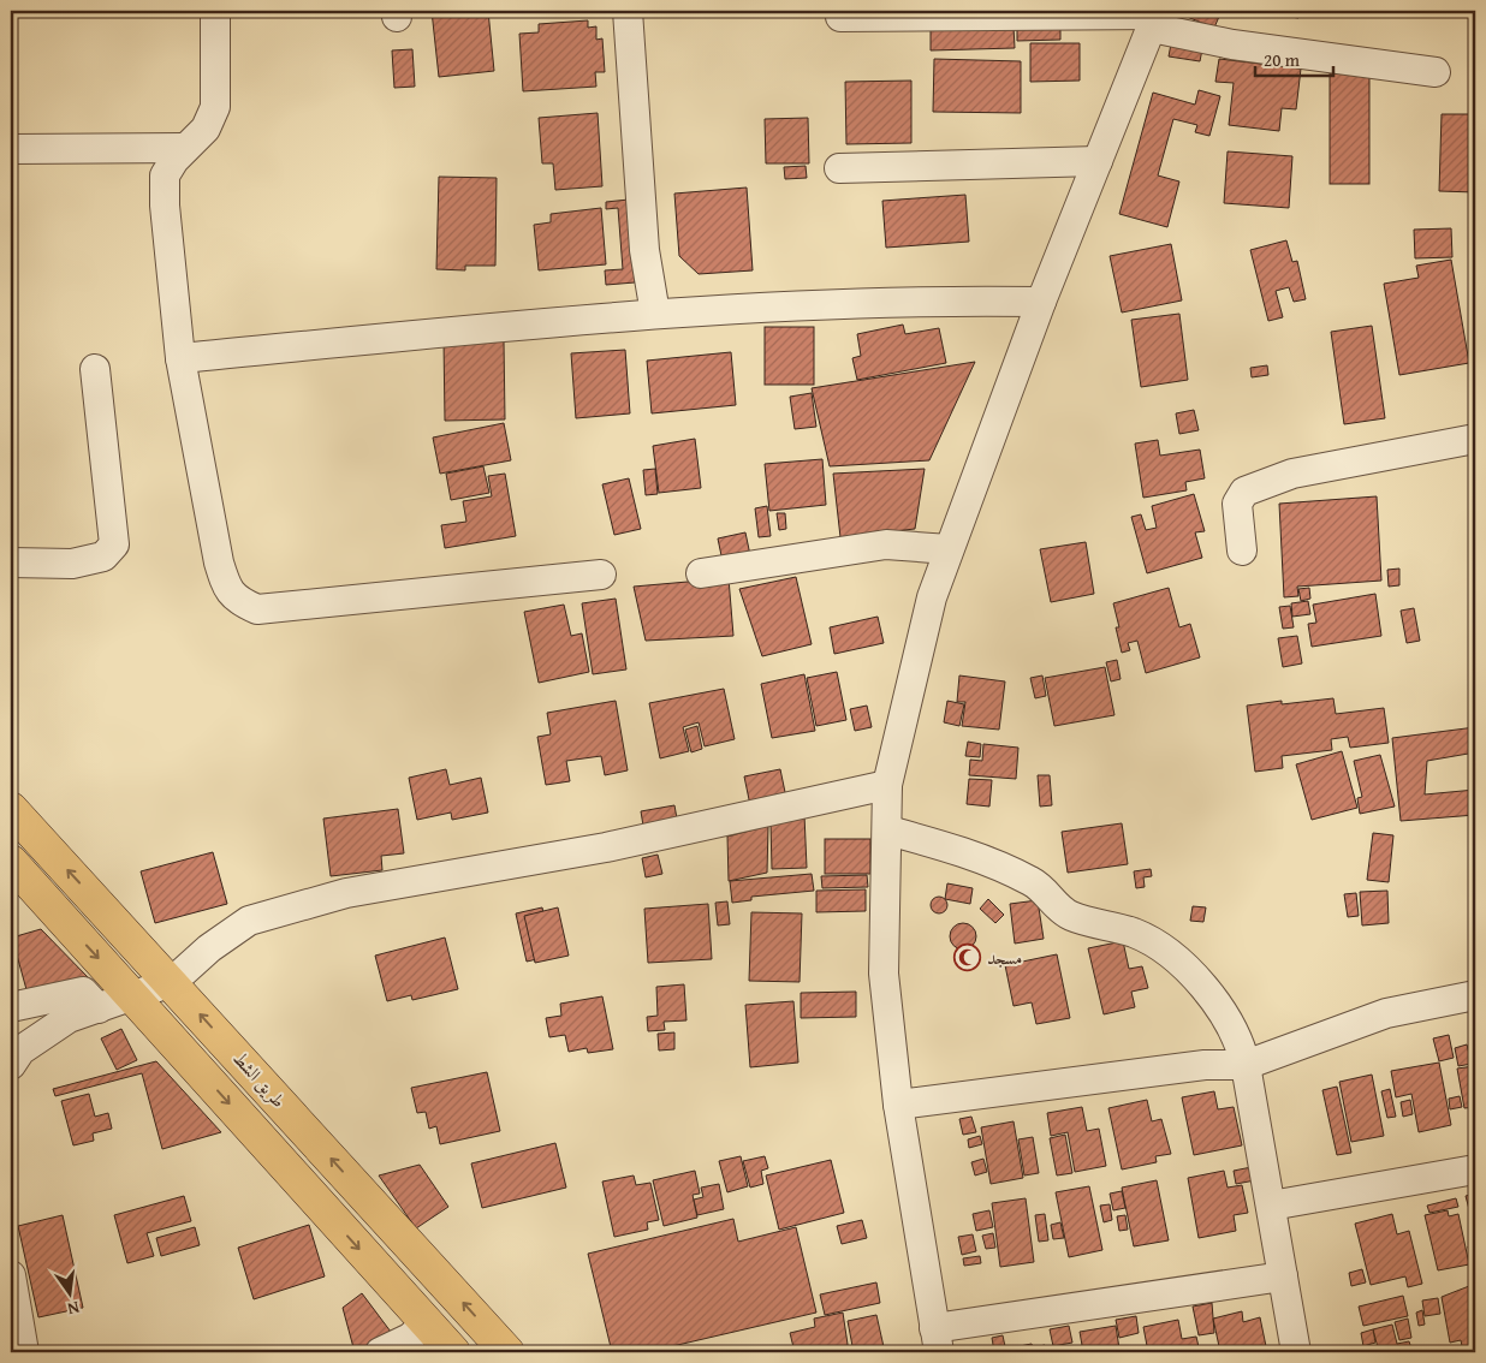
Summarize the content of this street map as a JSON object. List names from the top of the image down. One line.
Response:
{"streets":{"highway":["طريق الشط"]},"places":{"mosque":["مسجد"]},"scale_bar":"20 m","north":"bottom"}
